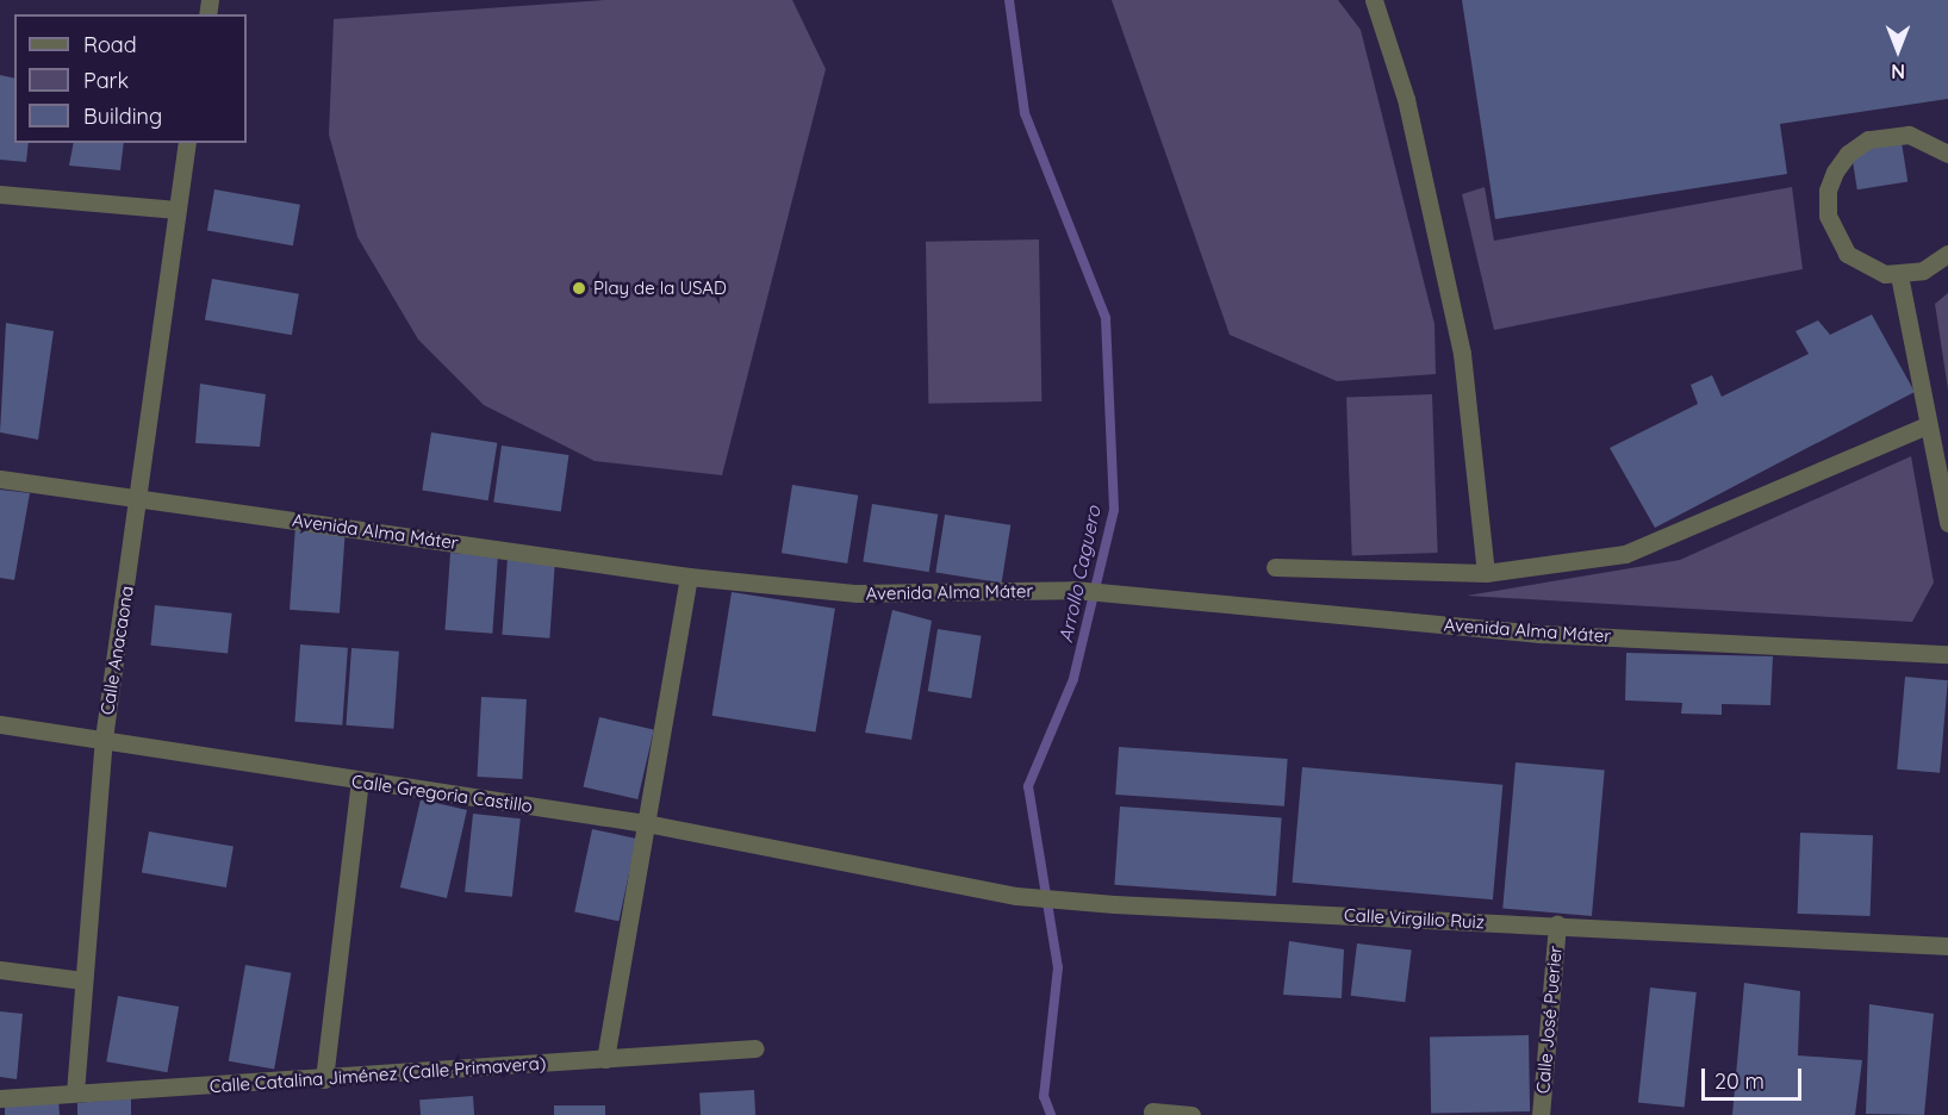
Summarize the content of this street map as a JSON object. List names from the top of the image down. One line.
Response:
{"streets":{"street":["Avenida Alma Máter","Calle Anacaona","Calle Gregoria Castillo","Calle Virgilio Ruiz","Calle José Puerier","Calle Catalina Jiménez (Calle Primavera)"]},"crossings":[["Avenida Alma Máter","Calle Anacaona"],["Calle Anacaona","Calle Gregoria Castillo"],["Calle Anacaona","Calle Catalina Jiménez (Calle Primavera)"],["Calle Gregoria Castillo","Calle Virgilio Ruiz"],["Calle Virgilio Ruiz","Calle José Puerier"]],"water":["Arrollo Caguero"],"places":["Play de la USAD"],"legend":["Road","Park","Building"],"scale_bar":"20 m","north":"bottom"}
